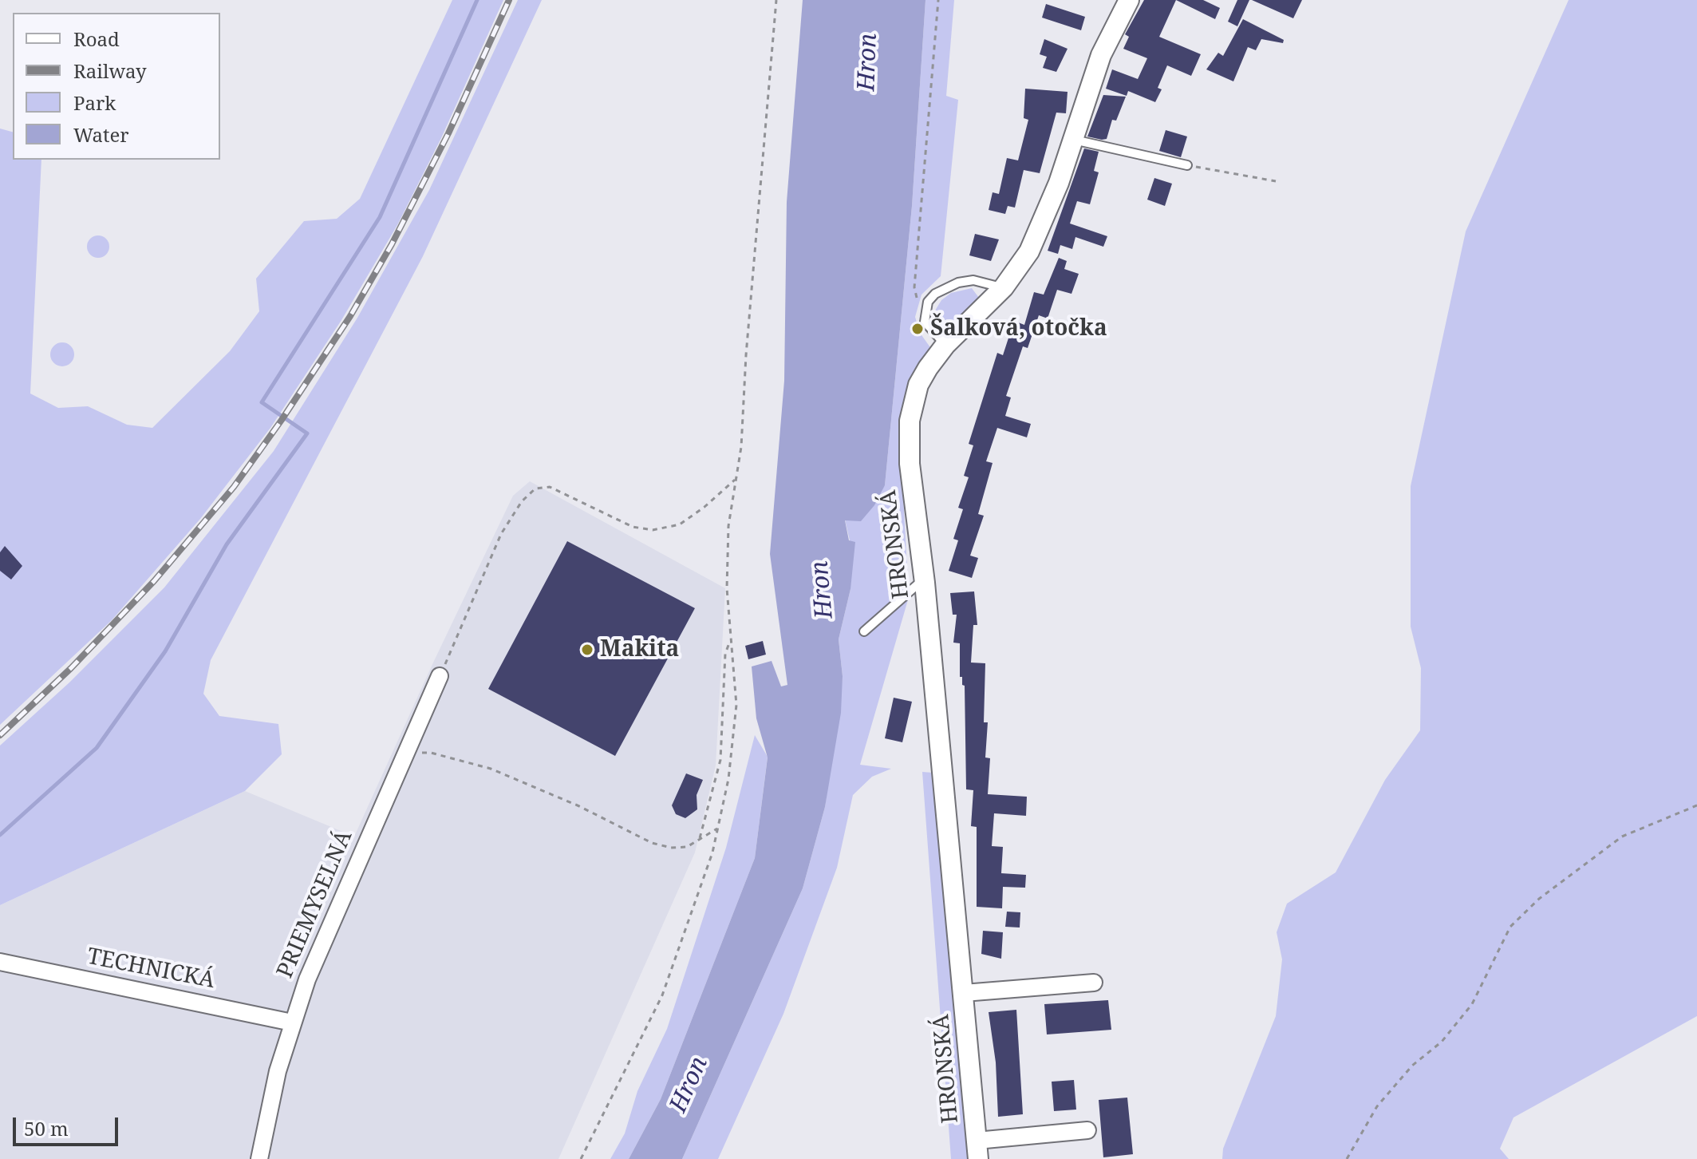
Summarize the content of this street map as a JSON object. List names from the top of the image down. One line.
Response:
{"streets":{"street":["HRONSKÁ","PRIEMYSELNÁ","TECHNICKÁ"]},"crossings":[["PRIEMYSELNÁ","TECHNICKÁ"]],"water":["Hron"],"places":["Šalková, otočka","Makita"],"legend":["Road","Railway","Park","Water"],"scale_bar":"50 m"}
